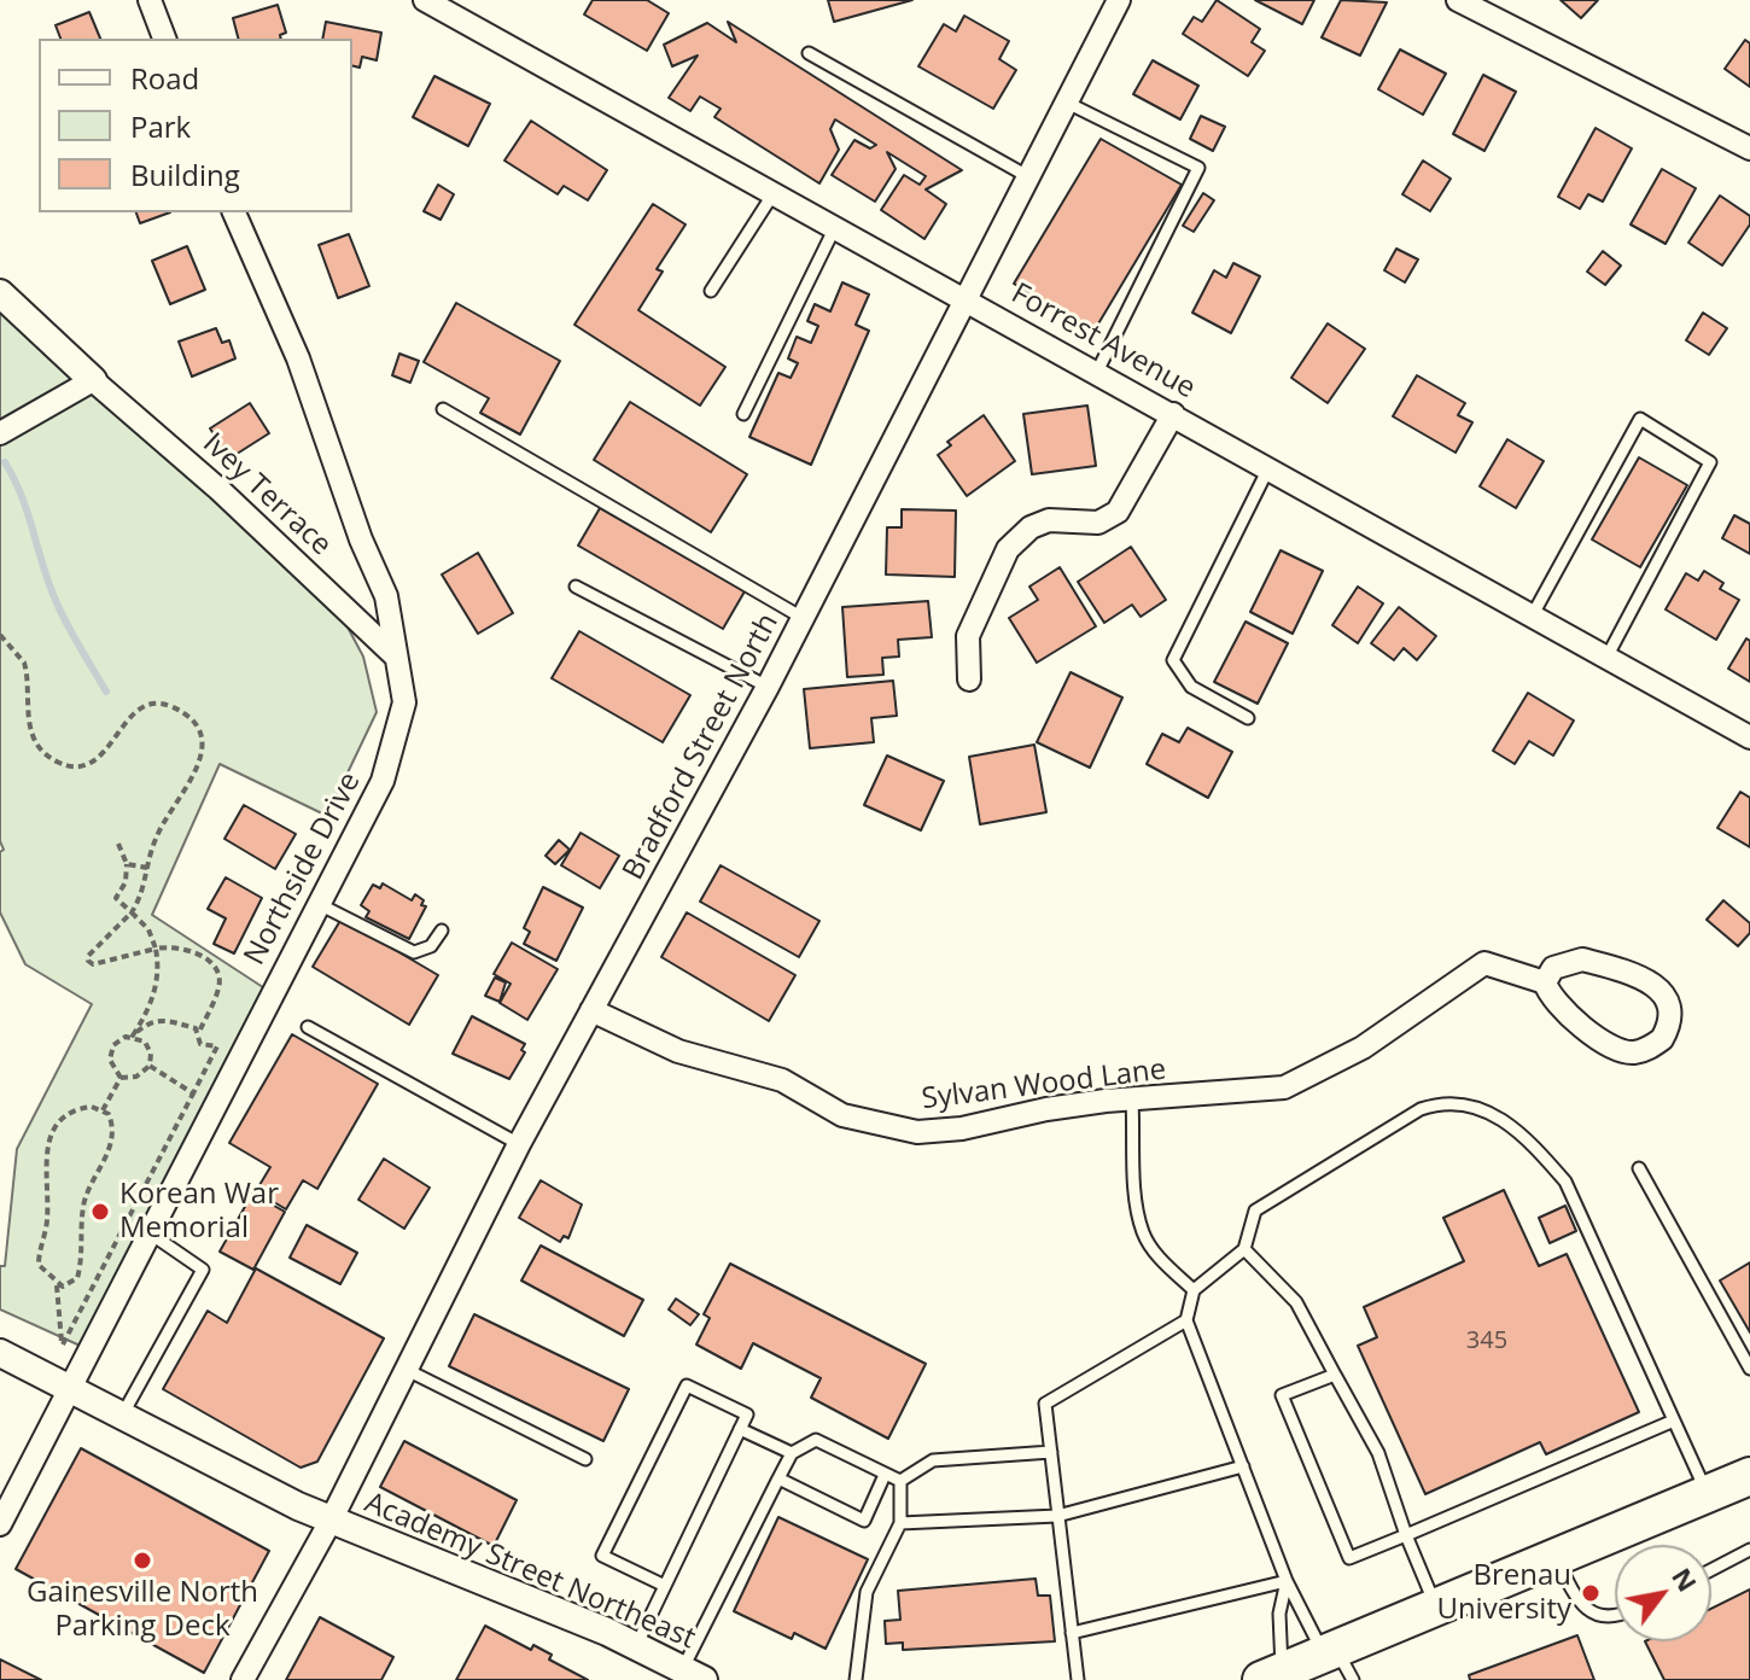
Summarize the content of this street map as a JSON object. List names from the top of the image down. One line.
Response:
{"streets":{"street":["Forrest Avenue","Ivey Terrace","Bradford Street North","Northside Drive","Sylvan Wood Lane","Academy Street Northeast"]},"crossings":[["Forrest Avenue","Bradford Street North"],["Ivey Terrace","Northside Drive"],["Bradford Street North","Sylvan Wood Lane"],["Bradford Street North","Academy Street Northeast"],["Northside Drive","Academy Street Northeast"]],"places":["Korean War Memorial","Gainesville North Parking Deck","Brenau University"],"house_numbers":["345"],"legend":["Road","Park","Building"],"north":"top right"}
